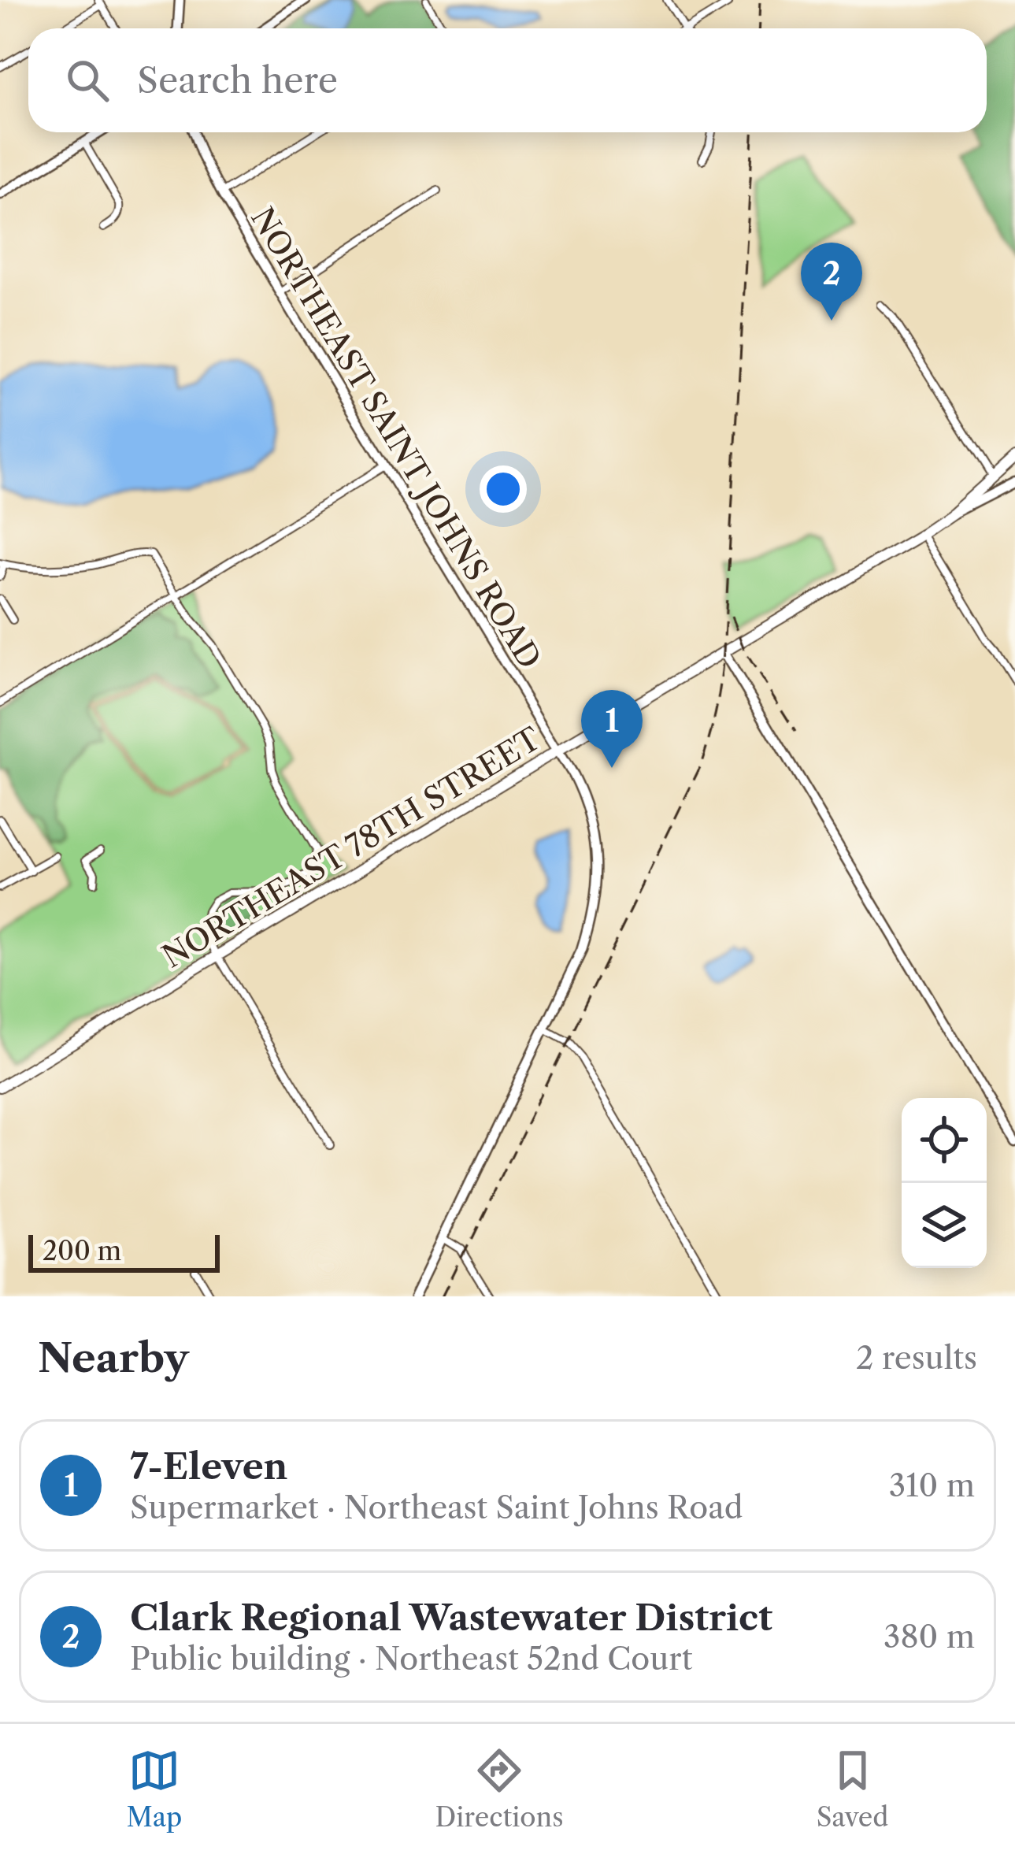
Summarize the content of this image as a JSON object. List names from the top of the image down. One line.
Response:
{"streets":{"main road":["NORTHEAST SAINT JOHNS ROAD","NORTHEAST 78TH STREET"]},"crossings":[["NORTHEAST SAINT JOHNS ROAD","NORTHEAST 78TH STREET"]],"scale_bar":"200 m","page":{"search":"Search here","pins":["2","1"],"scale":"200 m","heading":["Nearby","2 results"],"list":[{"mark":"1","name":"7-Eleven","note":"Supermarket · Northeast Saint Johns Road","value":"310 m"},{"mark":"2","name":"Clark Regional Wastewater District","note":"Public building · Northeast 52nd Court","value":"380 m"}],"nav":["Map","Directions","Saved"]}}
